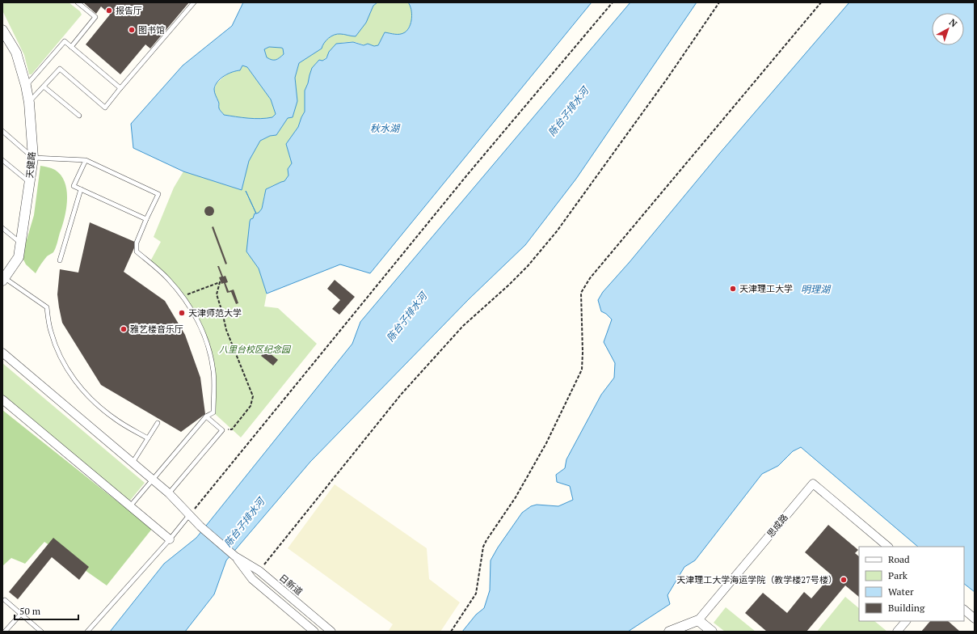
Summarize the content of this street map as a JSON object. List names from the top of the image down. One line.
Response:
{"streets":{"street":["天健路","思成路","日新道"]},"water":["陈台子排水河","秋水湖","明理湖"],"parks":["八里台校区纪念园"],"places":["报告厅","图书馆","天津理工大学","天津师范大学","雅艺楼音乐厅","天津理工大学海运学院（教学楼27号楼）"],"legend":["Road","Park","Water","Building"],"scale_bar":"50 m","north":"top right"}
